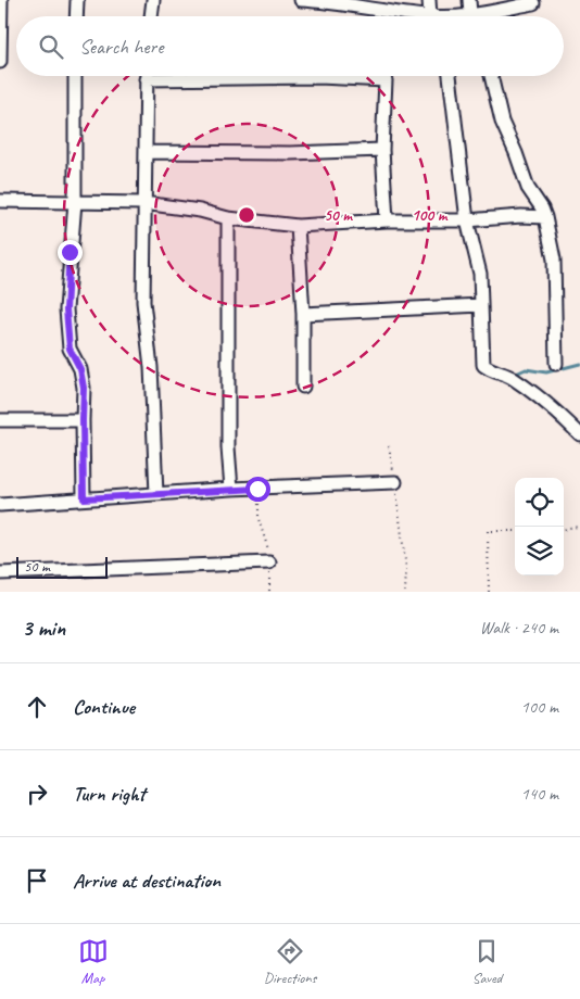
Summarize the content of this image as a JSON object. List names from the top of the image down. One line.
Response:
{"scale_bar":"50 m","page":{"search":"Search here","scale":"50 m","heading":["3 min","Walk · 240 m"],"list":[["Continue","100 m"],["Turn right","140 m"],"Arrive at destination"],"nav":["Map","Directions","Saved"]},"rings":["50 m","100 m"]}
